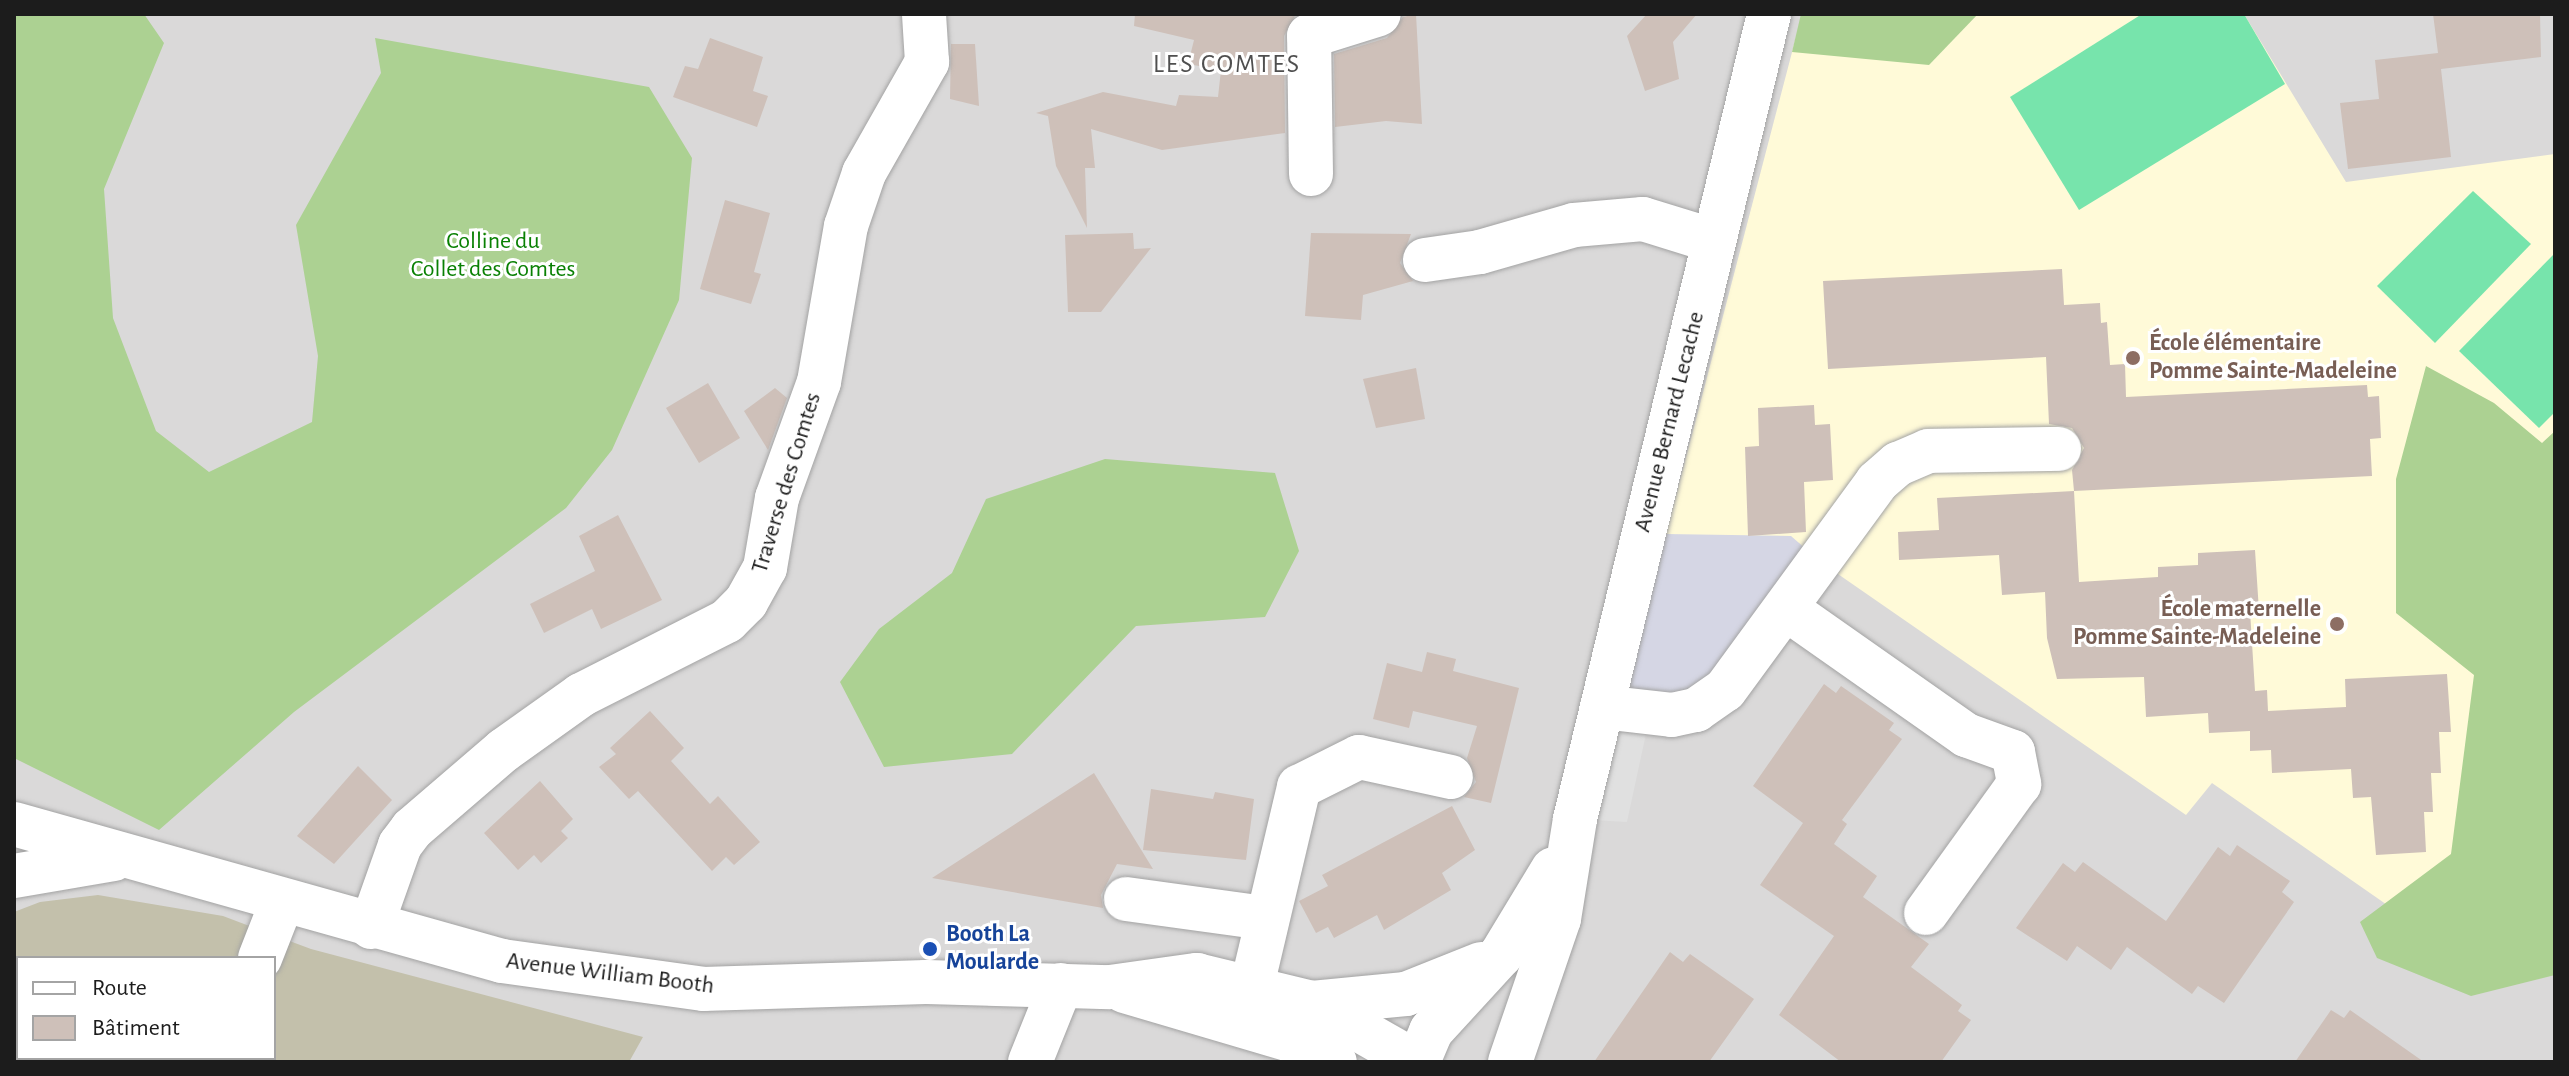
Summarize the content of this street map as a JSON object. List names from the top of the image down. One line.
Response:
{"streets":{"street":["Avenue Bernard Lecache","Traverse des Comtes","Avenue William Booth"]},"crossings":[["Avenue Bernard Lecache","Avenue William Booth"],["Traverse des Comtes","Avenue William Booth"]],"districts":["LES COMTES"],"parks":["Colline du Collet des Comtes"],"places":["École élémentaire Pomme Sainte-Madeleine","École maternelle Pomme Sainte-Madeleine","Booth La Moularde"],"legend":["Route","Bâtiment"]}
